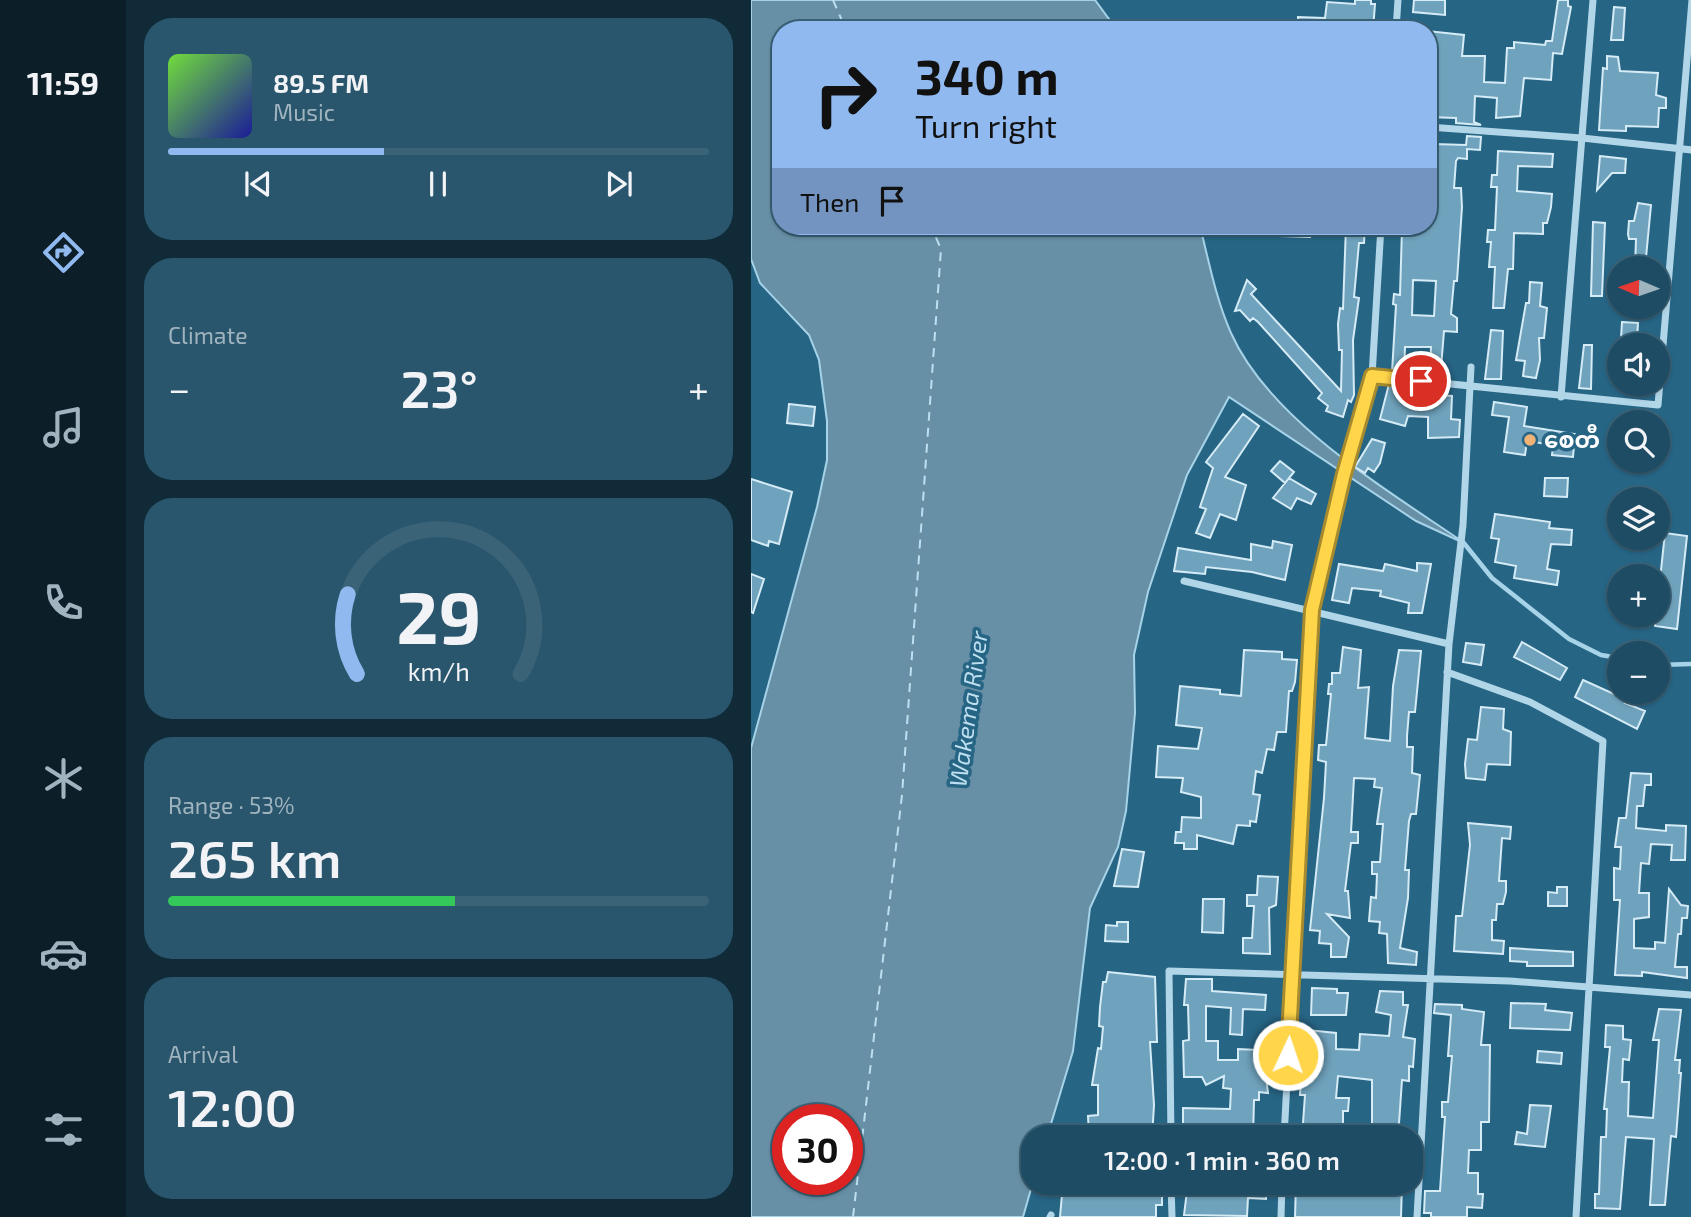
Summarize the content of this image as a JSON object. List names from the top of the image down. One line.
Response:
{"water":["Wakema River"],"places":["စေတီ"],"north":"left","page":{"tabs":"11:59","turn":["340 m","Turn right"],"song":["89.5 FM","Music"],"then":"Then","map_buttons":["+","−"],"tile":["Climate",["Range · 53%","265 km"],["Arrival","12:00"]],"heat":["−","23°","+"],"limit":"30","trip":"12:00 · 1 min · 360 m","gauge":["29","km/h"]}}
